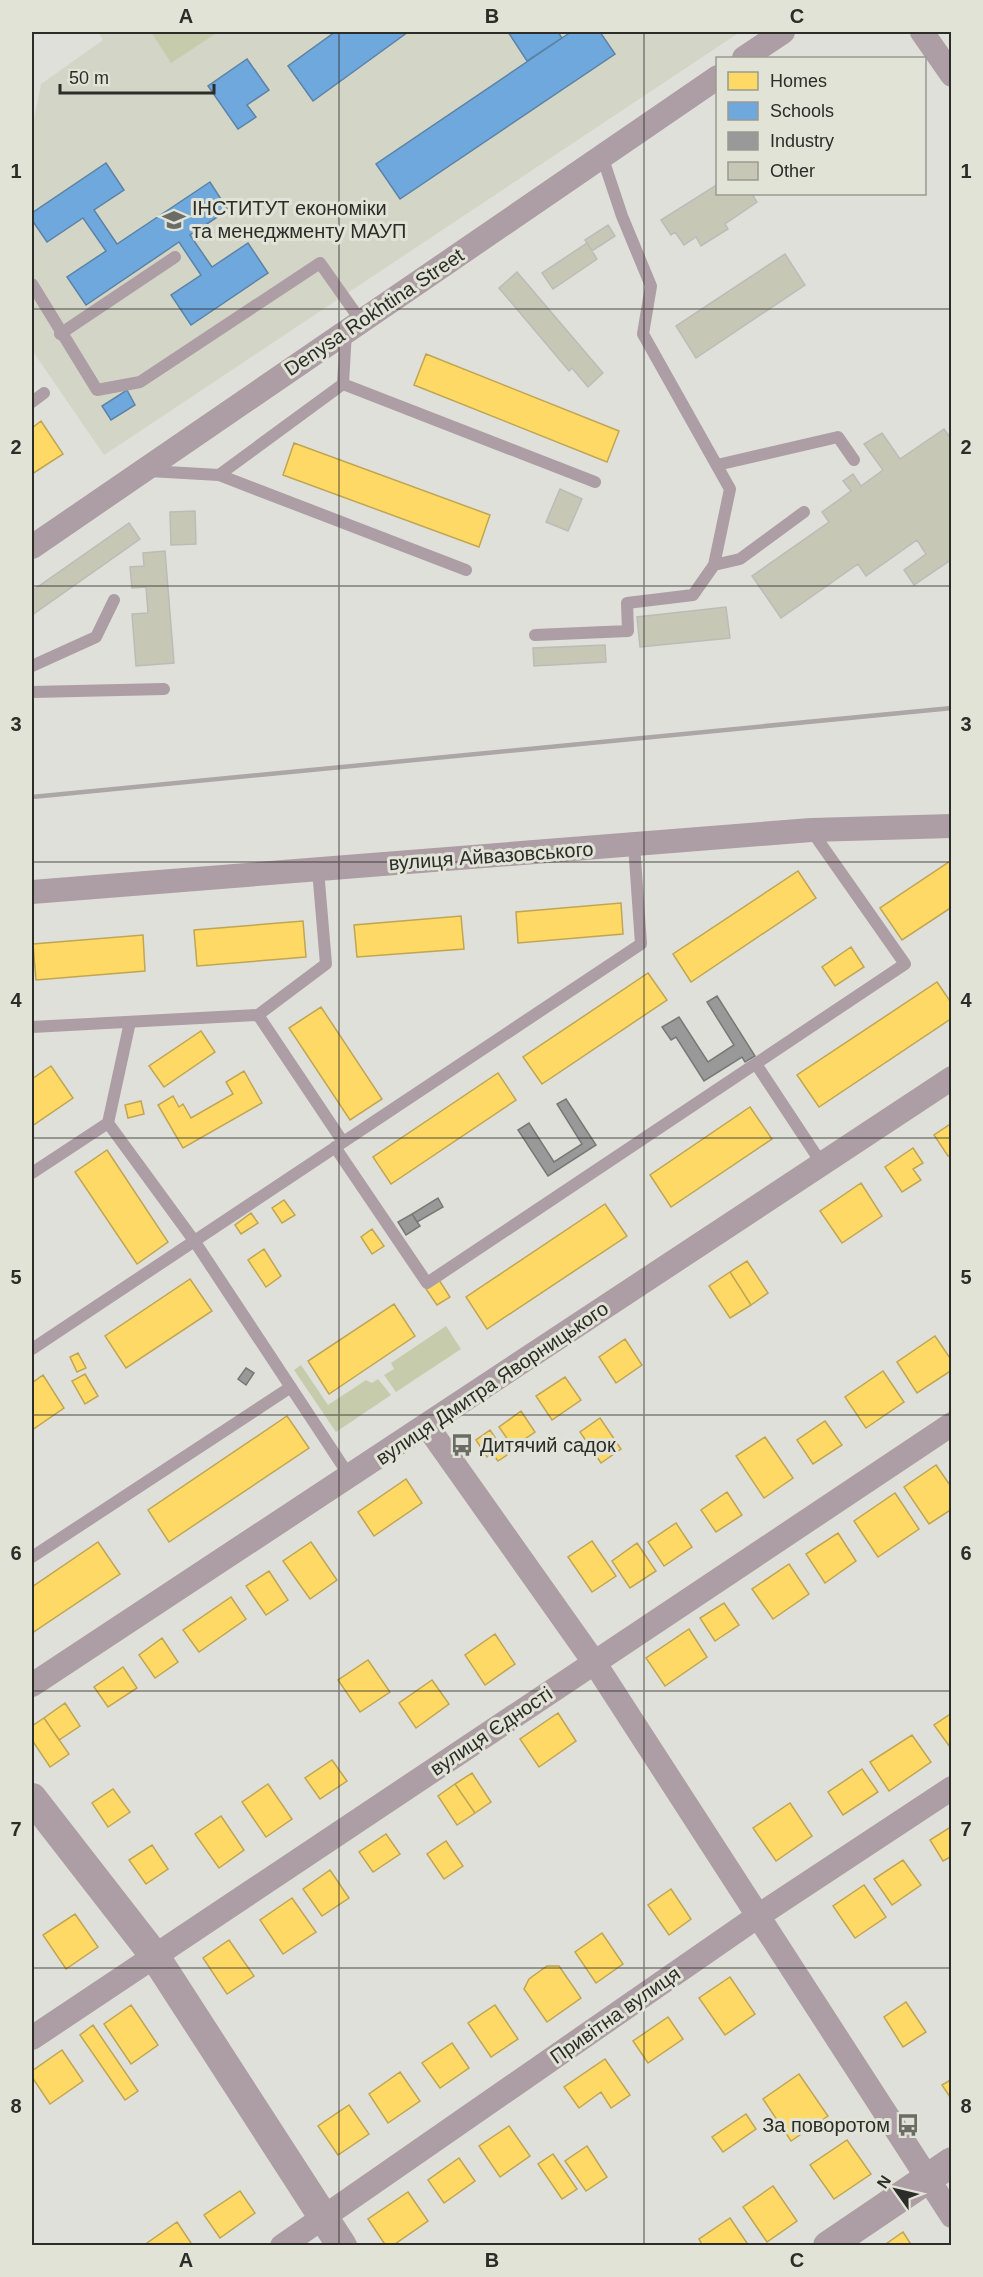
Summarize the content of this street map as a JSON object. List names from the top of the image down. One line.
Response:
{"streets":{"street":["Denysa Rokhtina Street","вулиця Айвазовського","вулиця Дмитра Яворницького","вулиця Єдності","Привітна вулиця"]},"places":{"school or university":["ІНСТИТУТ економіки та менеджменту МАУП"],"bus stop":["Дитячий садок","За поворотом"]},"legend":["Homes","Schools","Industry","Other"],"scale_bar":"50 m","north":"top left","grid":{"columns":["A","B","C"],"rows":["1","2","3","4","5","6","7","8"]}}
